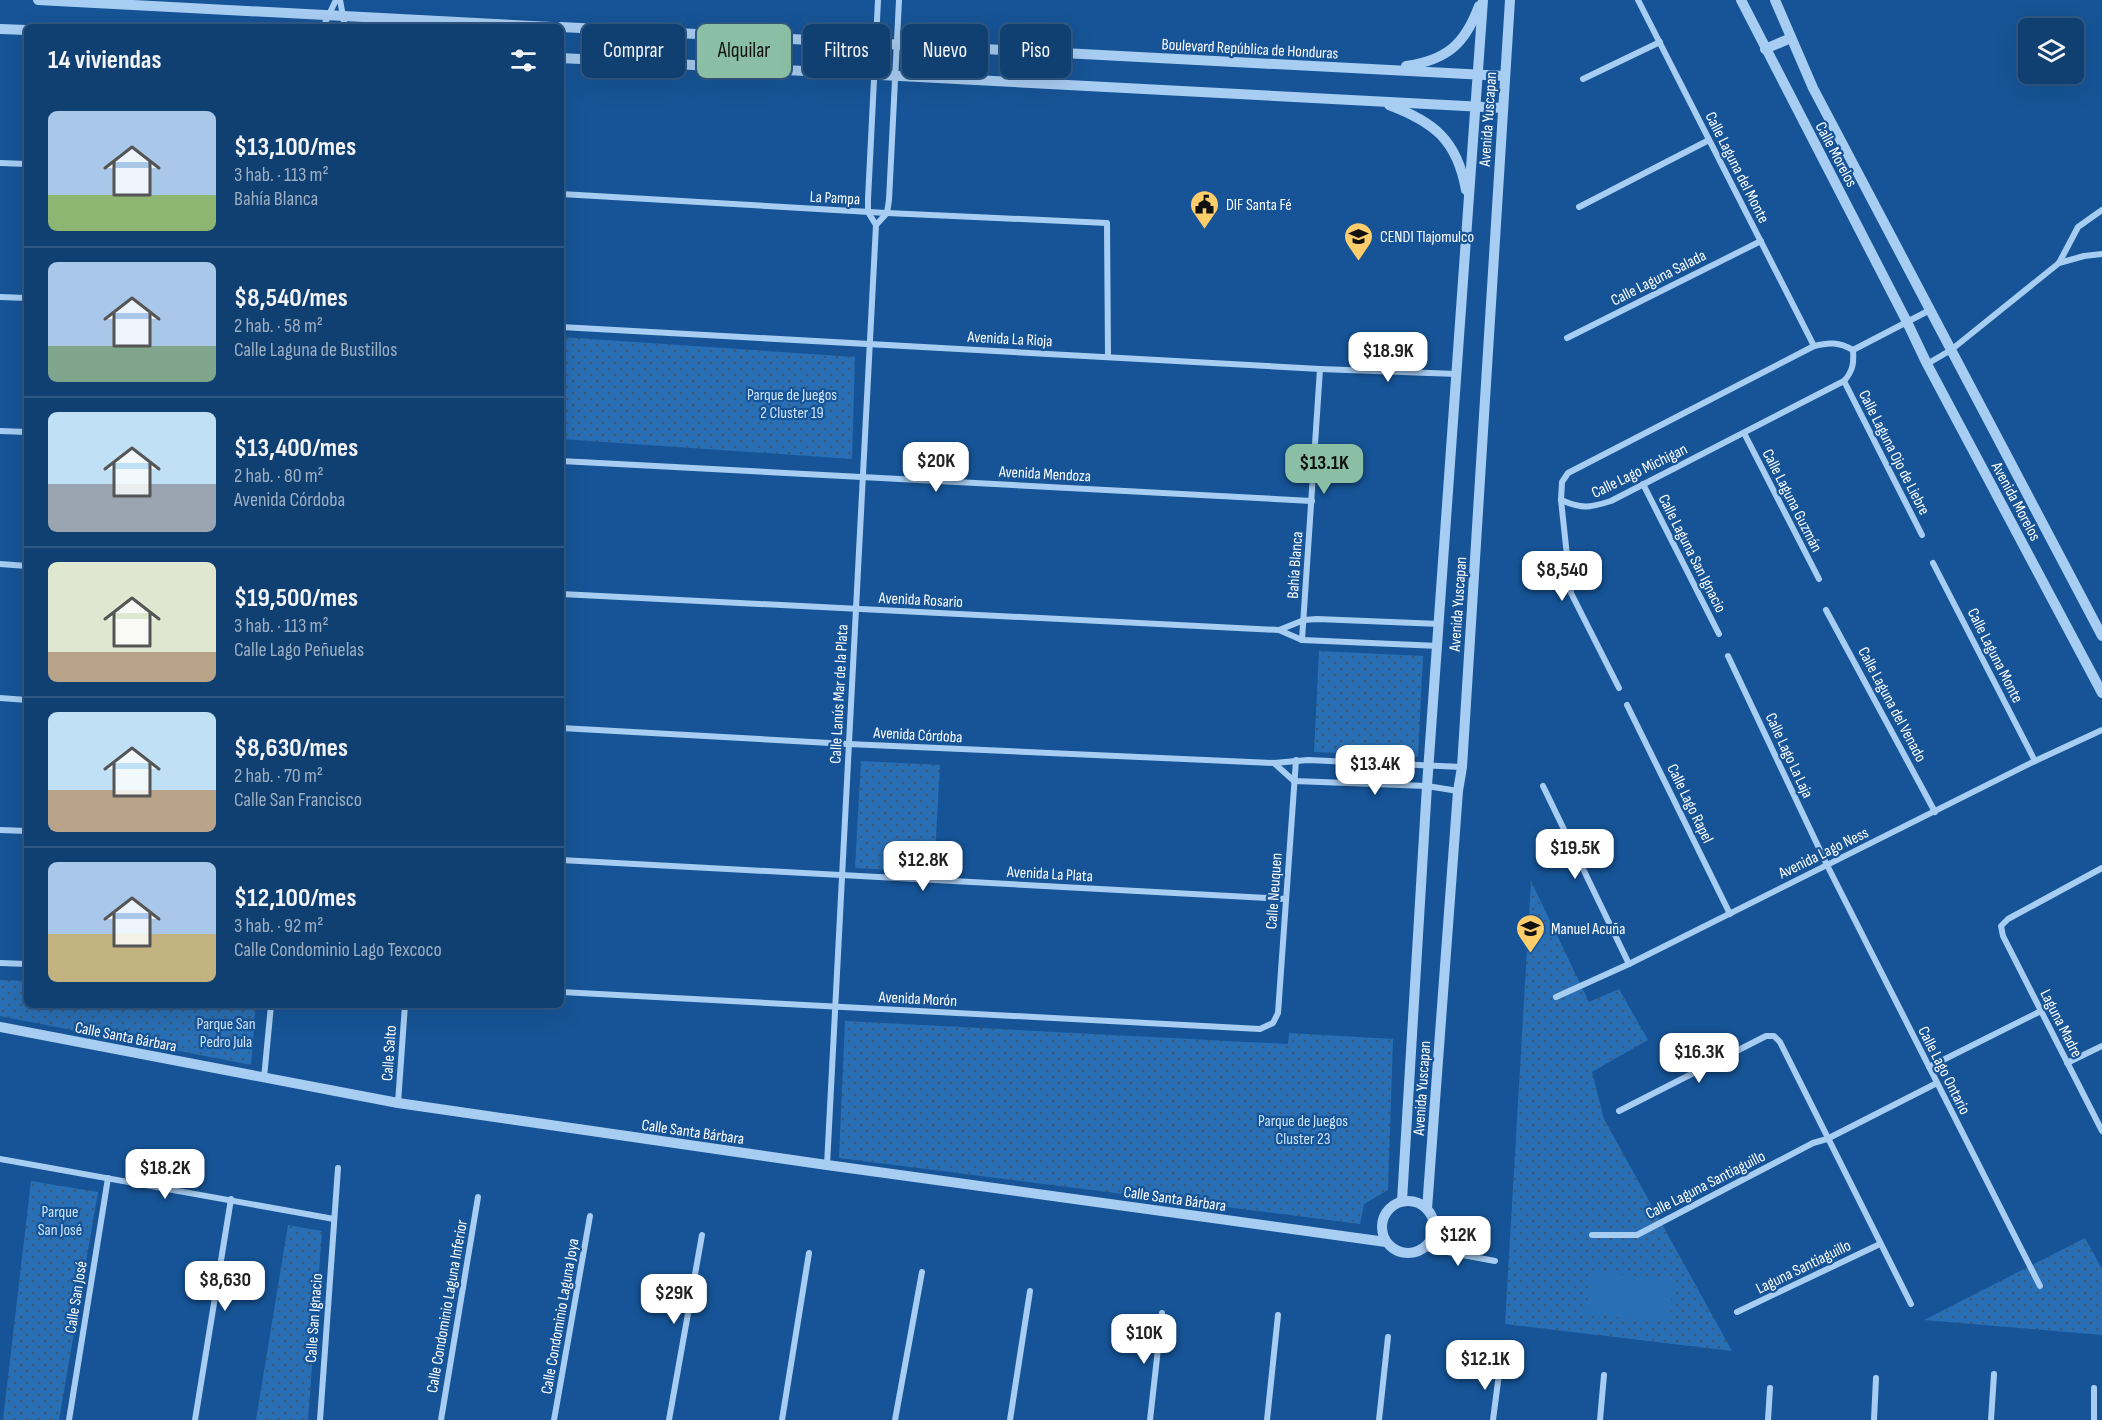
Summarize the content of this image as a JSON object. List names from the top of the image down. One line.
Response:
{"streets":{"street":["Boulevard República de Honduras","Avenida Yuscapan","Calle Morelos","Calle Laguna del Monte","La Pampa","Calle Laguna Salada","Avenida La Rioja","Calle Laguna Ojo de Liebre","Calle Lago Michigan","Avenida Mendoza","Calle Laguna Guzmán","Avenida Morelos","Calle Laguna San Ignacio","Bahía Blanca","Avenida Rosario","Calle Laguna Monte","Calle Lanús Mar de la Plata","Calle Laguna del Venado","Avenida Córdoba","Calle Lago La Laja","Calle Lago Rapel","Avenida Lago Ness","Avenida La Plata","Calle Neuquen","Avenida Morón","Laguna Madre","Calle Santa Bárbara","Calle Salto","Calle Lago Ontario","Calle Laguna Santiaguillo","Laguna Santiaguillo","Calle San José","Calle Condominio Laguna Inferior","Calle Condominio Laguna Joya","Calle San Ignacio"]},"crossings":[["Boulevard República de Honduras","Avenida Yuscapan"],["Avenida Yuscapan","Avenida La Rioja"],["Avenida Yuscapan","Avenida Rosario"],["Avenida Yuscapan","Avenida Córdoba"],["Avenida Yuscapan","Calle Santa Bárbara"],["Calle Morelos","Avenida Morelos"],["Calle Laguna del Monte","Calle Laguna Salada"],["Calle Laguna del Monte","Calle Lago Michigan"],["La Pampa","Avenida La Rioja"],["Avenida La Rioja","Bahía Blanca"],["Avenida La Rioja","Calle Lanús Mar de la Plata"],["Calle Laguna Ojo de Liebre","Calle Lago Michigan"],["Calle Lago Michigan","Calle Laguna Guzmán"],["Calle Lago Michigan","Calle Laguna San Ignacio"],["Avenida Mendoza","Bahía Blanca"],["Avenida Mendoza","Calle Lanús Mar de la Plata"],["Bahía Blanca","Avenida Rosario"],["Avenida Rosario","Calle Lanús Mar de la Plata"],["Calle Laguna Monte","Avenida Lago Ness"],["Calle Lanús Mar de la Plata","Avenida Córdoba"],["Calle Lanús Mar de la Plata","Avenida La Plata"],["Calle Lanús Mar de la Plata","Avenida Morón"],["Calle Lanús Mar de la Plata","Calle Santa Bárbara"],["Calle Laguna del Venado","Avenida Lago Ness"],["Avenida Córdoba","Calle Neuquen"],["Calle Lago La Laja","Avenida Lago Ness"],["Calle Lago La Laja","Calle Lago Ontario"],["Calle Lago Rapel","Avenida Lago Ness"],["Avenida Lago Ness","Calle Lago Ontario"],["Avenida La Plata","Calle Neuquen"],["Calle Neuquen","Avenida Morón"],["Calle Santa Bárbara","Calle Salto"],["Calle Lago Ontario","Calle Laguna Santiaguillo"]],"parks":["Parque de Juegos 2 Cluster 19","Parque San Pedro Jula","Parque de Juegos Cluster 23","Parque San José"],"places":{"public building":["DIF Santa Fé"],"school or university":["CENDI Tlajomulco","Manuel Acuña"]},"page":{"chip":["Comprar","Alquilar","Filtros","Nuevo","Piso"],"heading":"14 viviendas","list":[{"name":"$13,100/mes","note":"3 hab. · 113 m² · Bahía Blanca"},{"name":"$8,540/mes","note":"2 hab. · 58 m² · Calle Laguna de Bustillos"},{"name":"$13,400/mes","note":"2 hab. · 80 m² · Avenida Córdoba"},{"name":"$19,500/mes","note":"3 hab. · 113 m² · Calle Lago Peñuelas"},{"name":"$8,630/mes","note":"2 hab. · 70 m² · Calle San Francisco"},{"name":"$12,100/mes","note":"3 hab. · 92 m² · Calle Condominio Lago Texcoco"}],"price":["$18.9K","$20K","$13.1K","$8,540","$13.4K","$19.5K","$12.8K","$16.3K","$18.2K","$12K","$8,630","$29K","$10K","$12.1K"]}}
